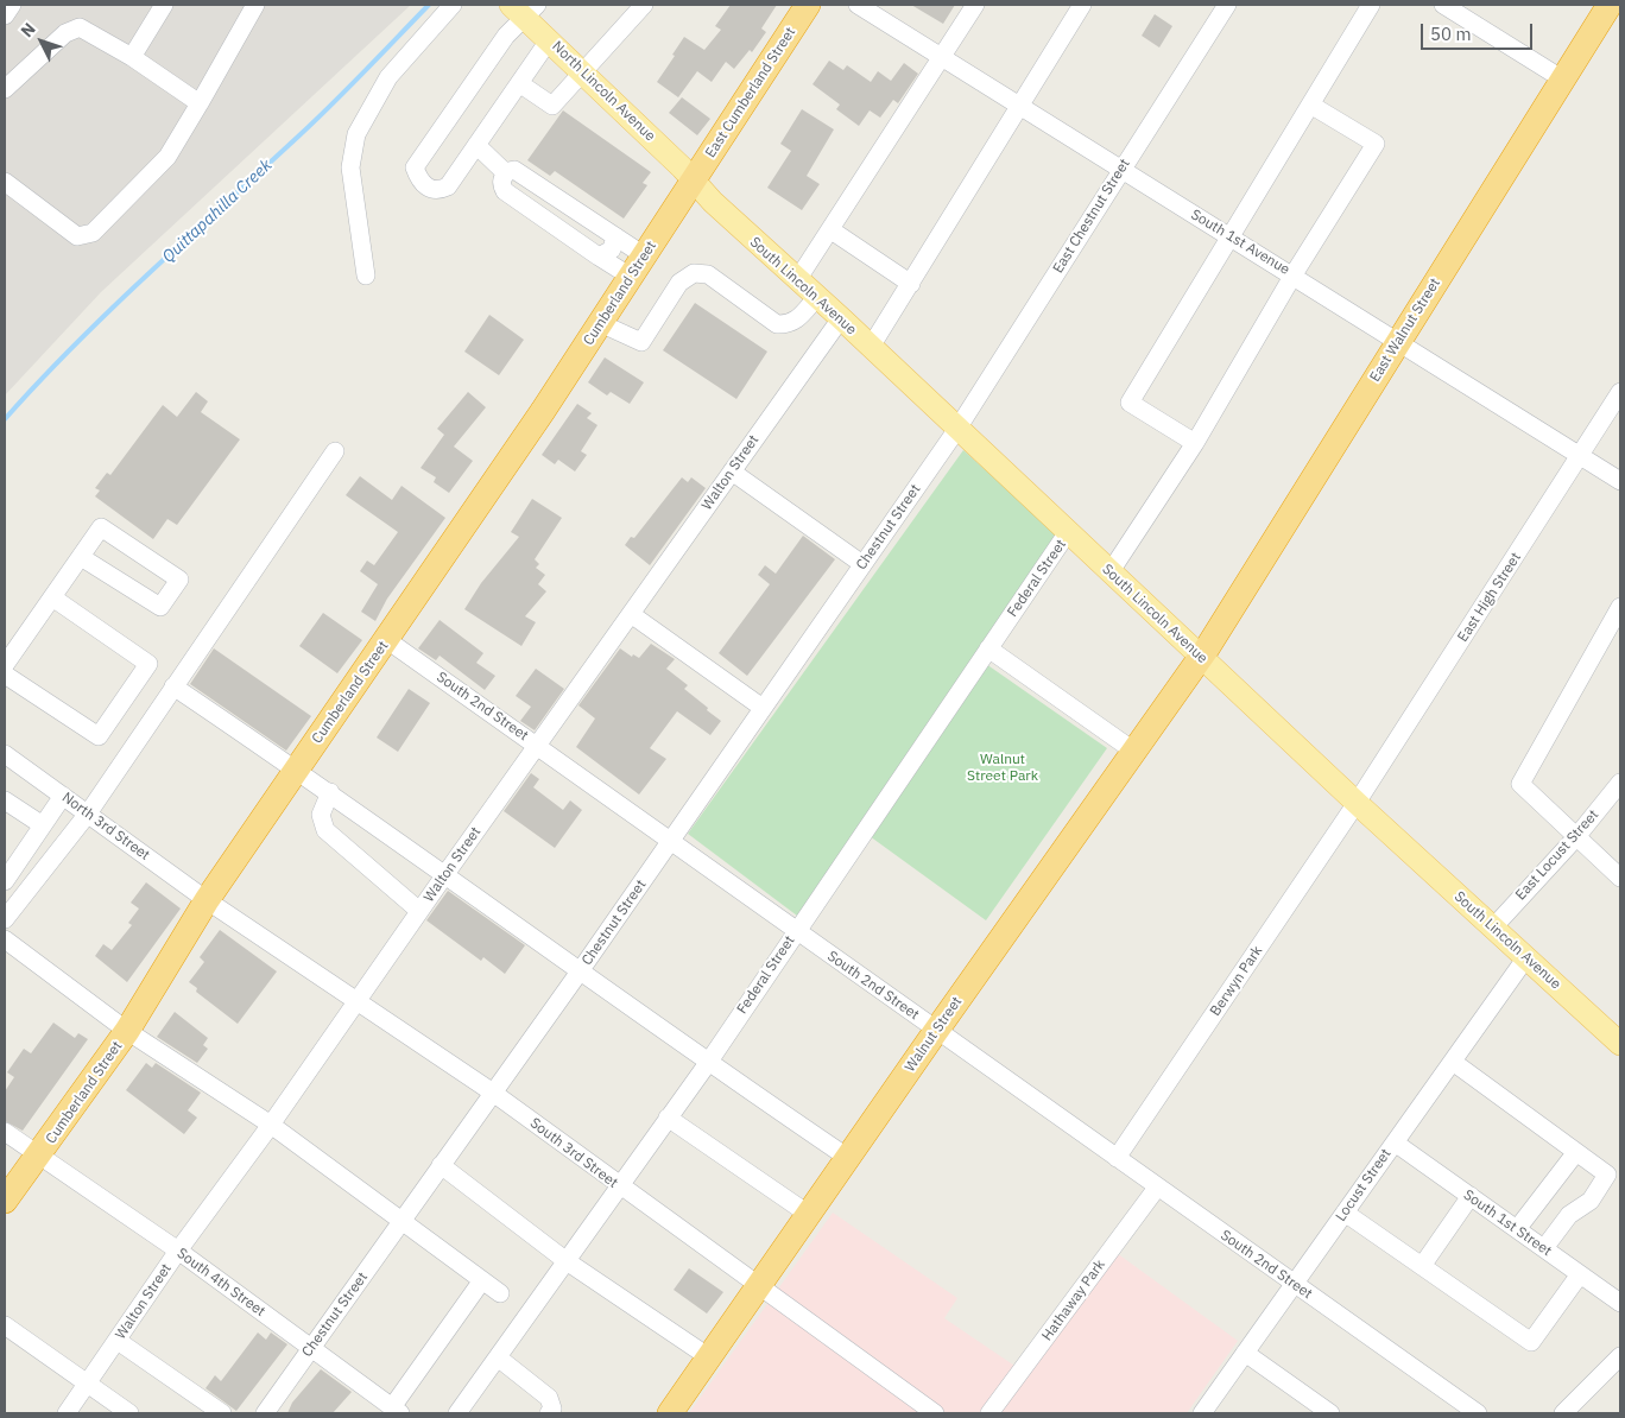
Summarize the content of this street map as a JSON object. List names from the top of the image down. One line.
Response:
{"streets":{"highway":["East Cumberland Street","Cumberland Street","East Walnut Street","Walnut Street"],"main road":["North Lincoln Avenue","South Lincoln Avenue"],"street":["East Chestnut Street","South 1st Avenue","Walton Street","Chestnut Street","Federal Street","East High Street","South 2nd Street","North 3rd Street","East Locust Street","Berwyn Park","South 3rd Street","Locust Street","South 1st Street","South 4th Street","Hathaway Park"]},"crossings":[["North Lincoln Avenue","East Cumberland Street"],["North Lincoln Avenue","South Lincoln Avenue"],["North Lincoln Avenue","Cumberland Street"],["East Cumberland Street","South Lincoln Avenue"],["East Cumberland Street","Cumberland Street"],["East Chestnut Street","South 1st Avenue"],["East Chestnut Street","South Lincoln Avenue"],["East Chestnut Street","Chestnut Street"],["South 1st Avenue","East Walnut Street"],["South 1st Avenue","East High Street"],["South Lincoln Avenue","Cumberland Street"],["South Lincoln Avenue","East Walnut Street"],["South Lincoln Avenue","Walton Street"],["South Lincoln Avenue","Chestnut Street"],["South Lincoln Avenue","Federal Street"],["South Lincoln Avenue","East High Street"],["South Lincoln Avenue","East Locust Street"],["South Lincoln Avenue","Berwyn Park"],["South Lincoln Avenue","Walnut Street"],["South Lincoln Avenue","Locust Street"],["Cumberland Street","South 2nd Street"],["Cumberland Street","North 3rd Street"],["Cumberland Street","South 3rd Street"],["Cumberland Street","South 4th Street"],["East Walnut Street","Walnut Street"],["Walton Street","South 2nd Street"],["Walton Street","South 3rd Street"],["Walton Street","South 4th Street"],["Chestnut Street","South 2nd Street"],["Chestnut Street","South 3rd Street"],["Chestnut Street","South 4th Street"],["Federal Street","South 2nd Street"],["Federal Street","South 3rd Street"],["East High Street","Berwyn Park"],["South 2nd Street","Berwyn Park"],["South 2nd Street","Walnut Street"],["South 2nd Street","Locust Street"],["South 2nd Street","Hathaway Park"],["North 3rd Street","South 3rd Street"],["Walnut Street","South 3rd Street"],["Locust Street","South 1st Street"]],"water":["Quittapahilla Creek"],"parks":["Walnut Street Park"],"scale_bar":"50 m","north":"top left"}
